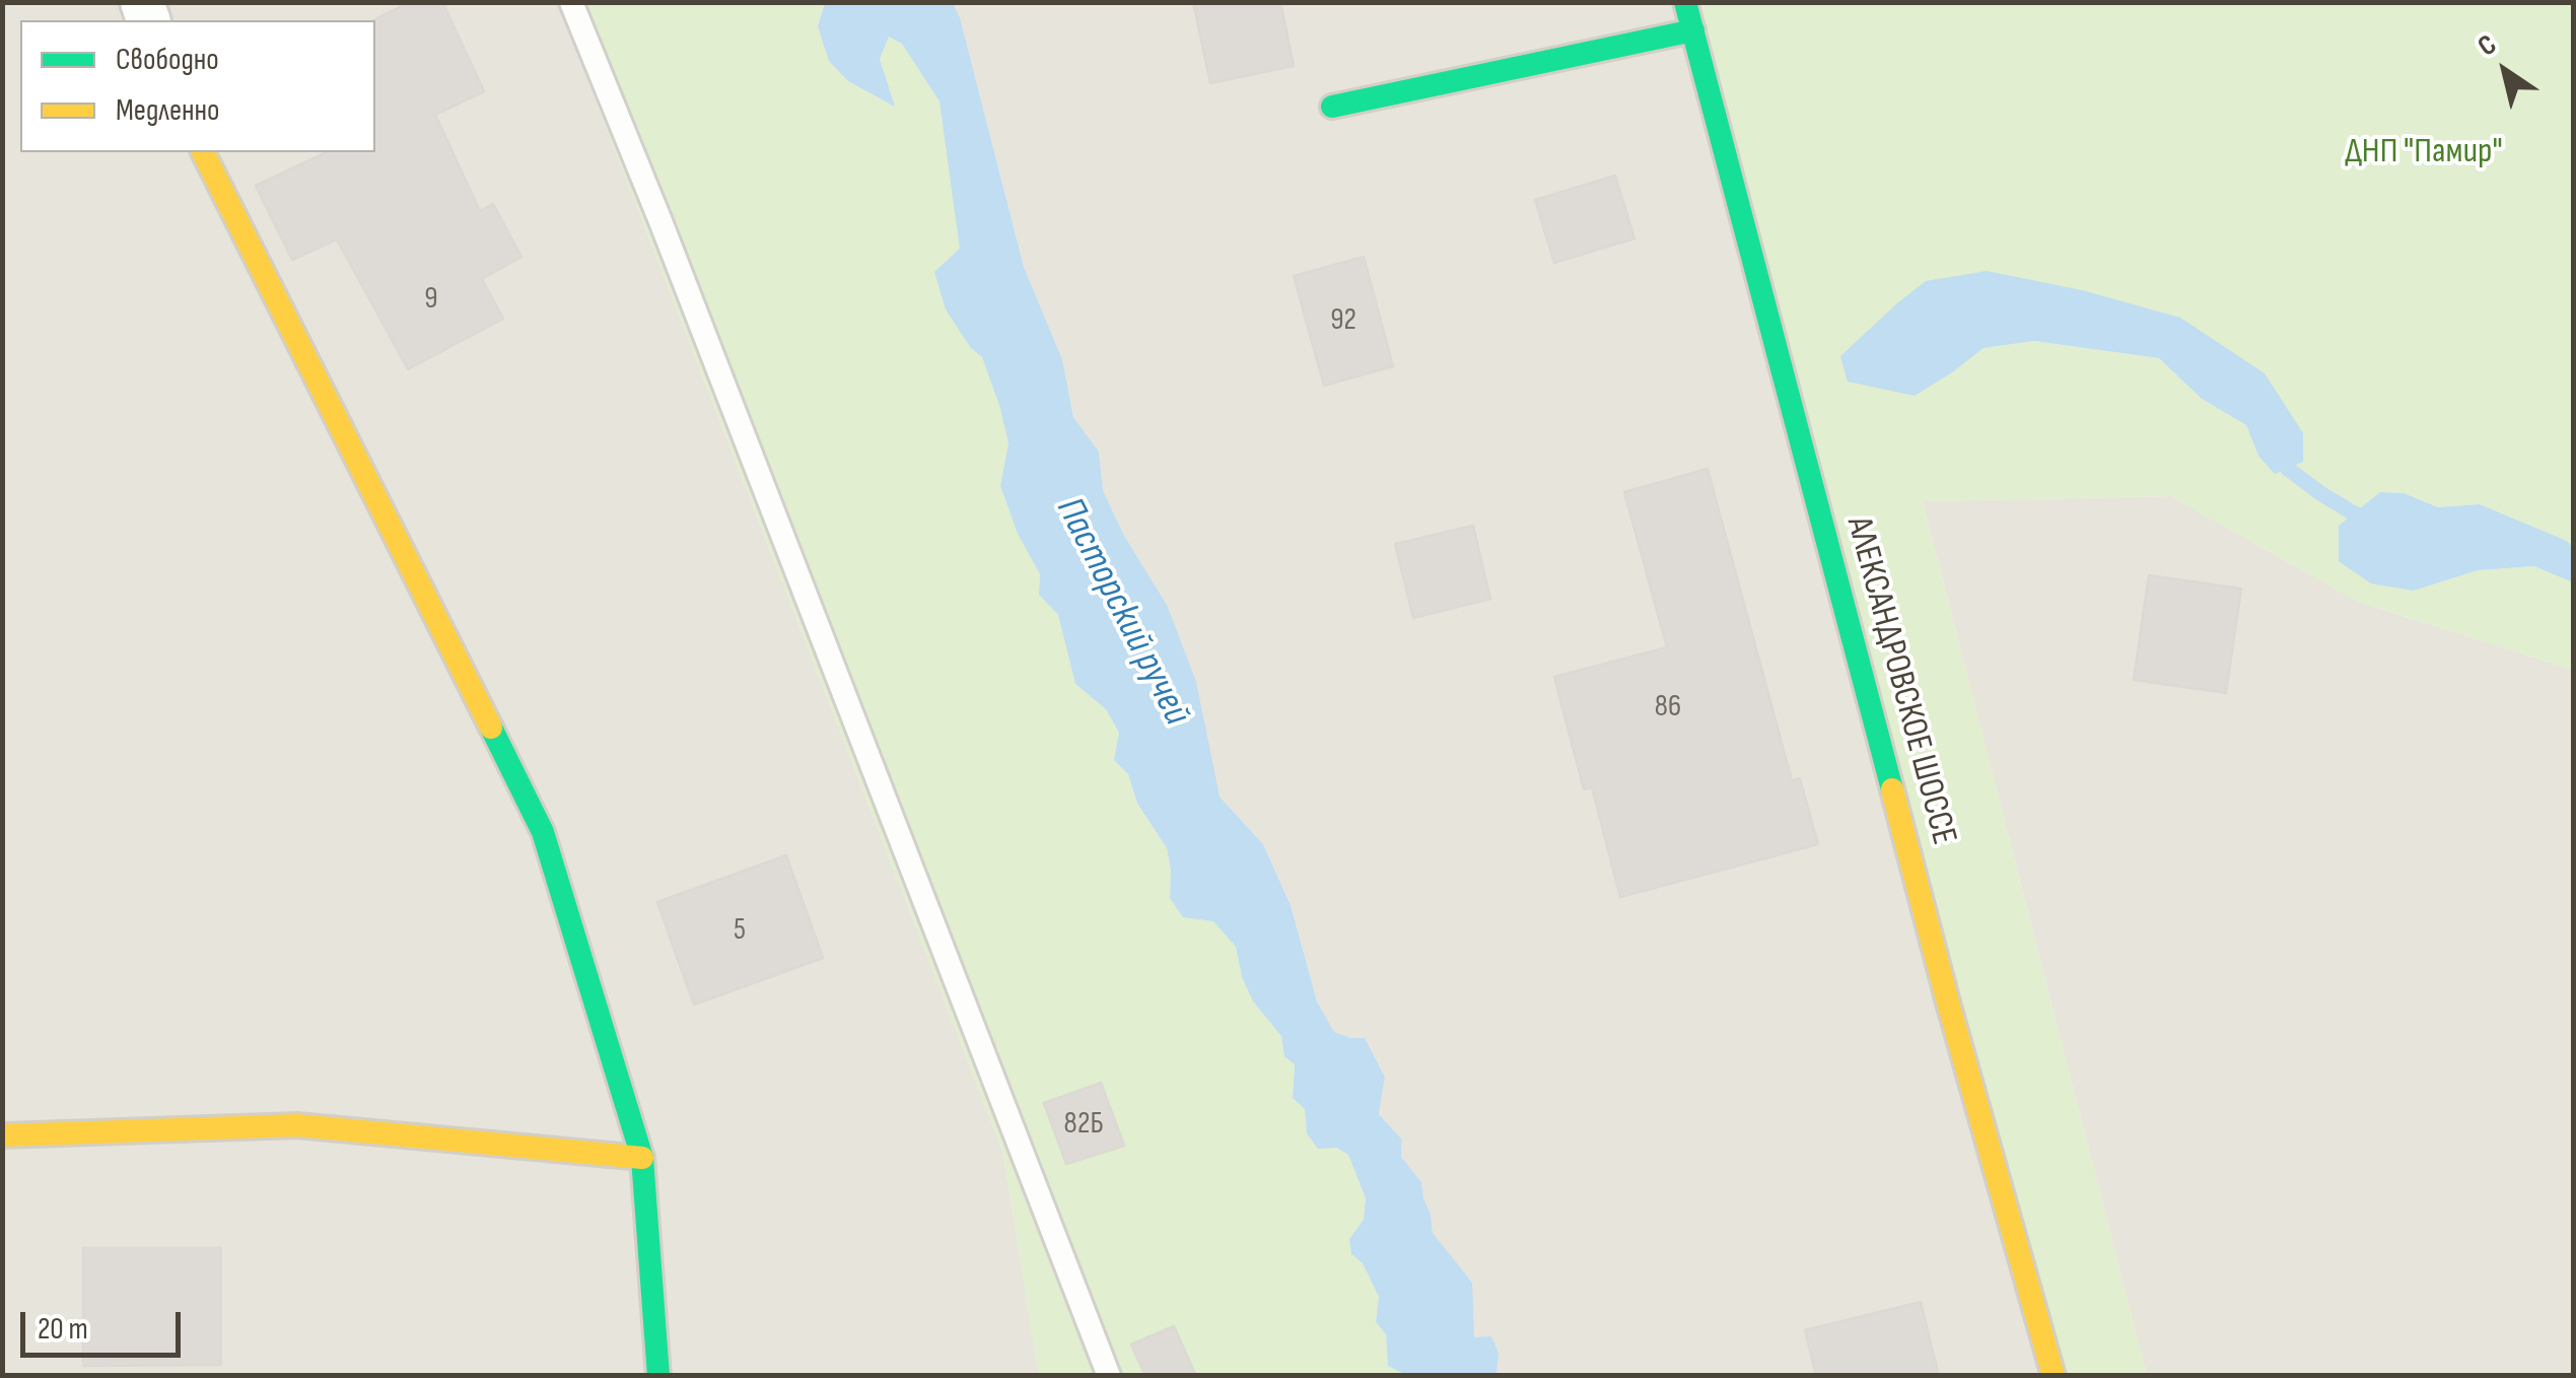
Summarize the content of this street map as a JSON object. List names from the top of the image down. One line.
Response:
{"streets":{"street":["АЛЕКСАНДРОВСКОЕ ШОССЕ"]},"water":["Пасторский ручей"],"parks":["ДНП \"Памир\""],"house_numbers":["9","92","86","5","82Б"],"legend":["Свободно","Медленно"],"scale_bar":"20 m","north":"top left"}
